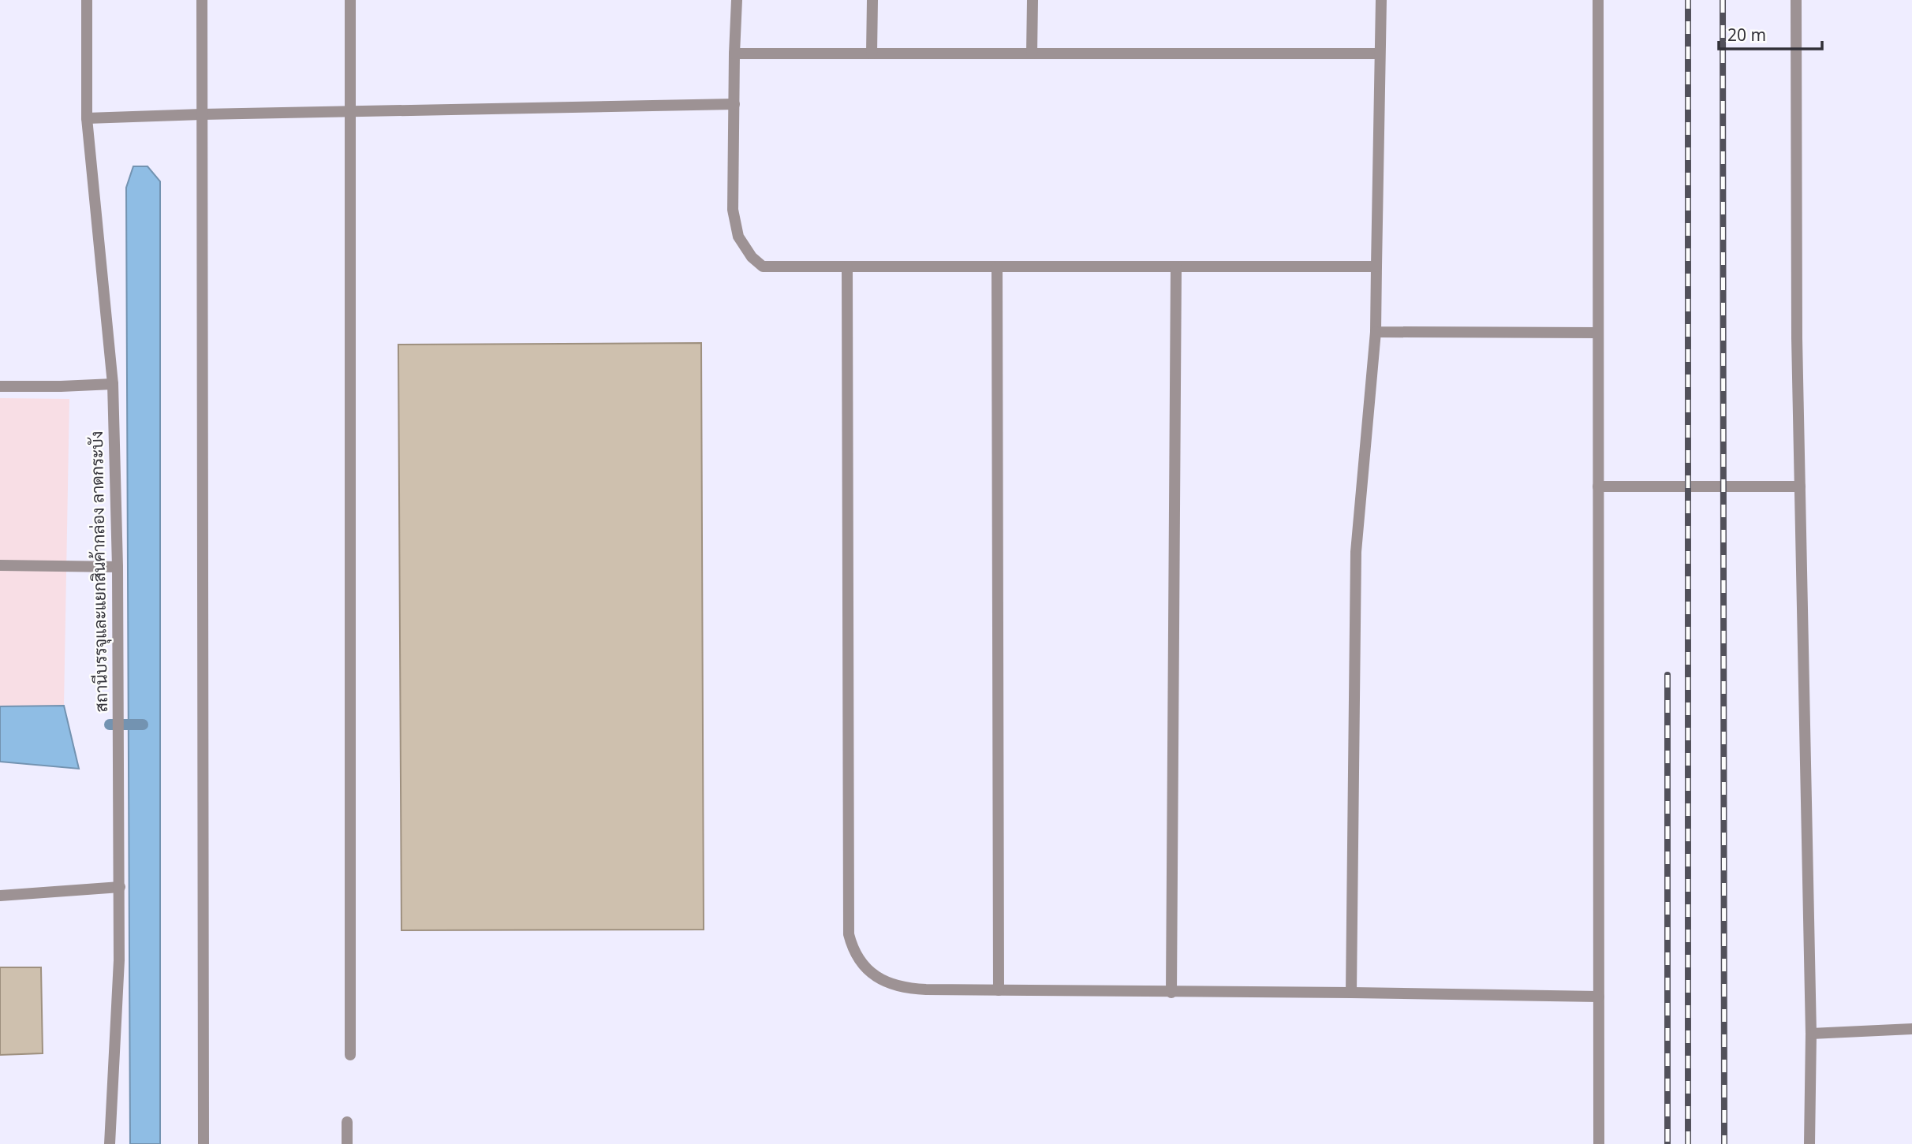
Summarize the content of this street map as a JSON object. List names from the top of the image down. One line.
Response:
{"streets":{"street":["สถานีบรรจุและแยกสินค้ากล่อง ลาดกระบัง"]},"scale_bar":"20 m"}
